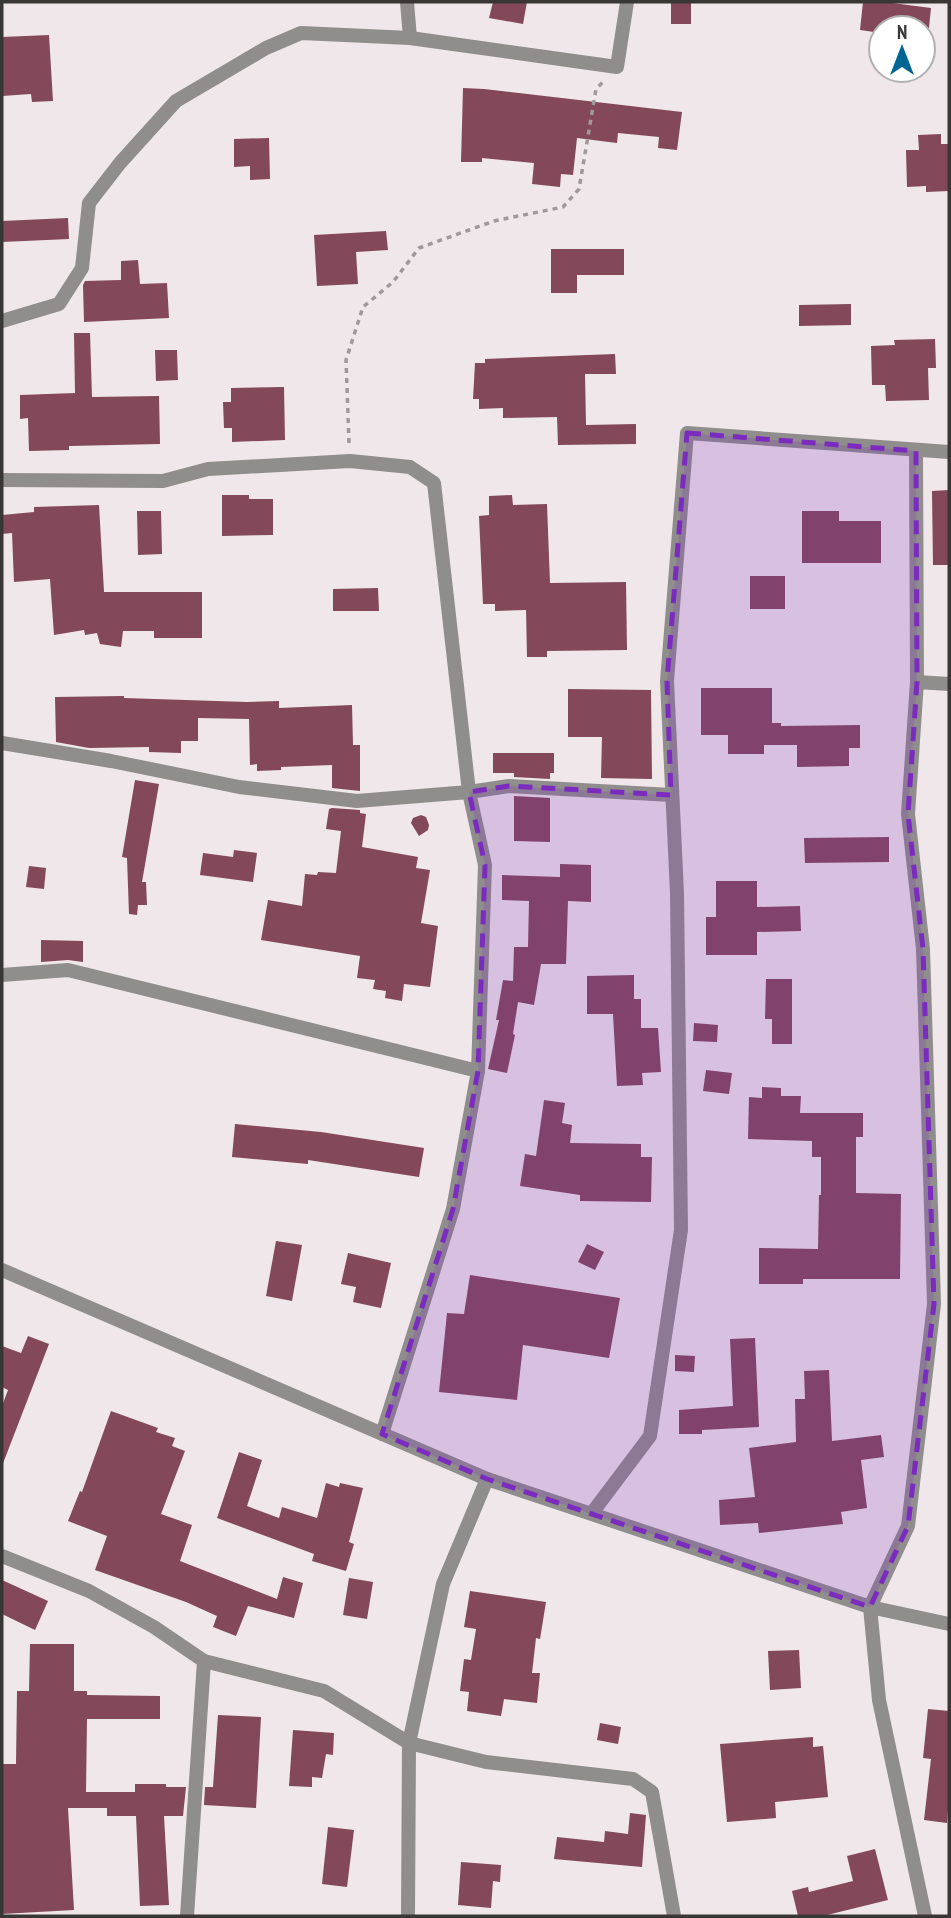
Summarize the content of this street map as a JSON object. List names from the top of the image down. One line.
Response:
{"north":"top"}
